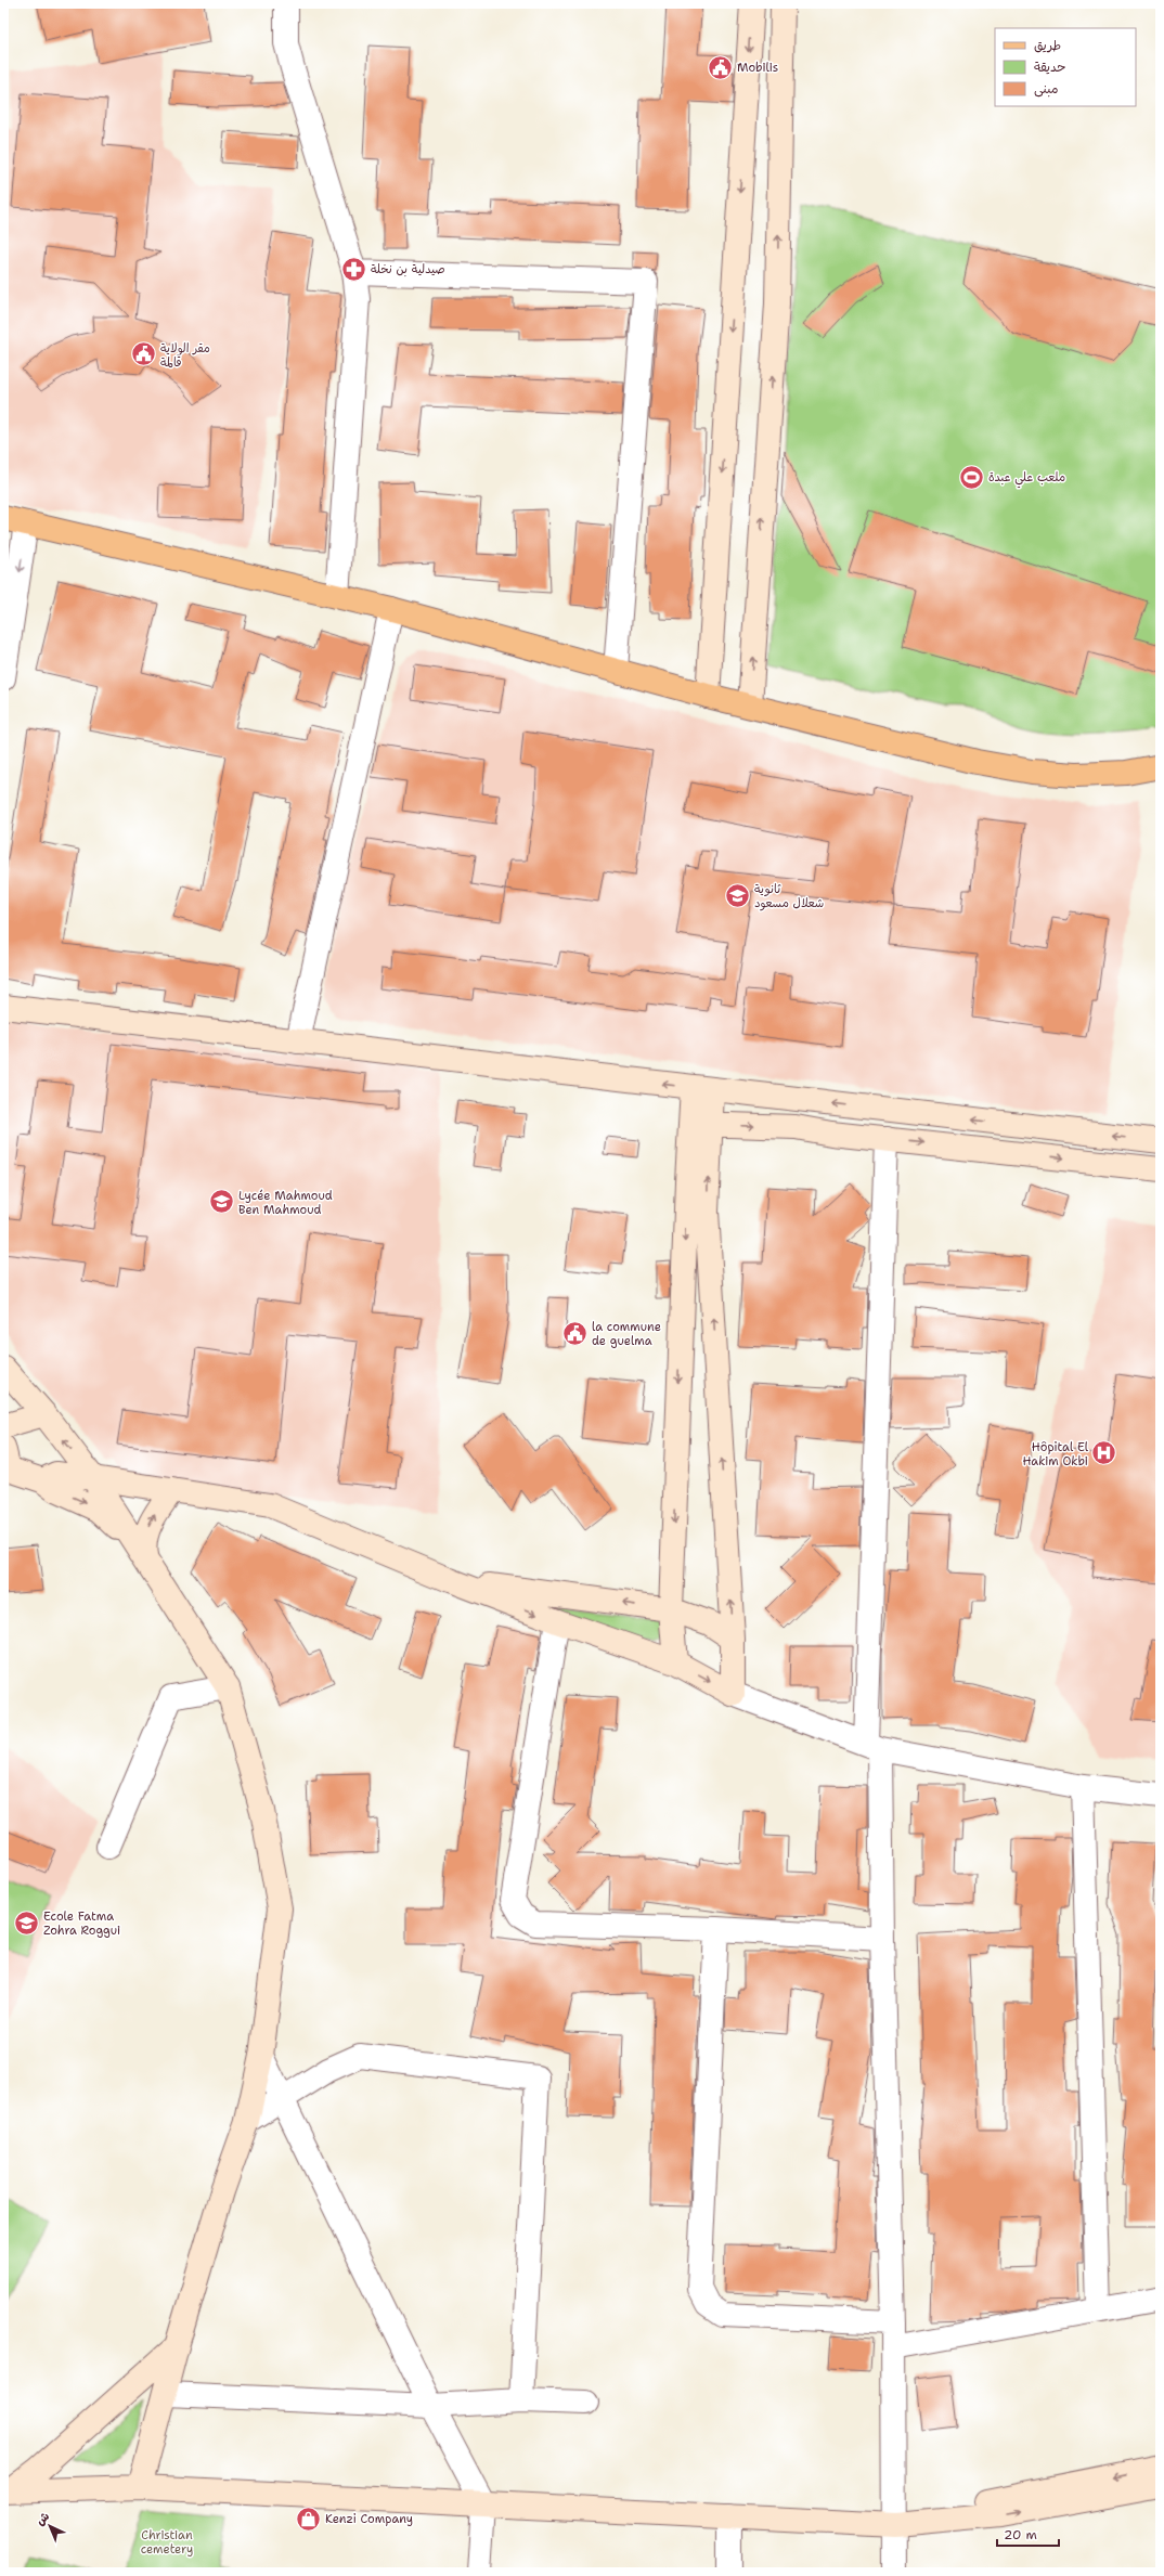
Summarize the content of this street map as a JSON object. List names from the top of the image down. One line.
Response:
{"parks":["Christian cemetery"],"places":{"public building":["Mobilis","مقر الولاية قالمة","la commune de guelma"],"pharmacy":["صيدلية بن نخلة"],"sports":["ملعب علي عبدة"],"school or university":["ثانوية شعلال مسعود","Lycée Mahmoud Ben Mahmoud","Ecole Fatma Zohra Roggui"],"hospital":["Hôpital El Hakim Okbi"],"shop":["Kenzi Company"]},"legend":["طريق","حديقة","مبنى"],"scale_bar":"20 m","north":"top left"}
